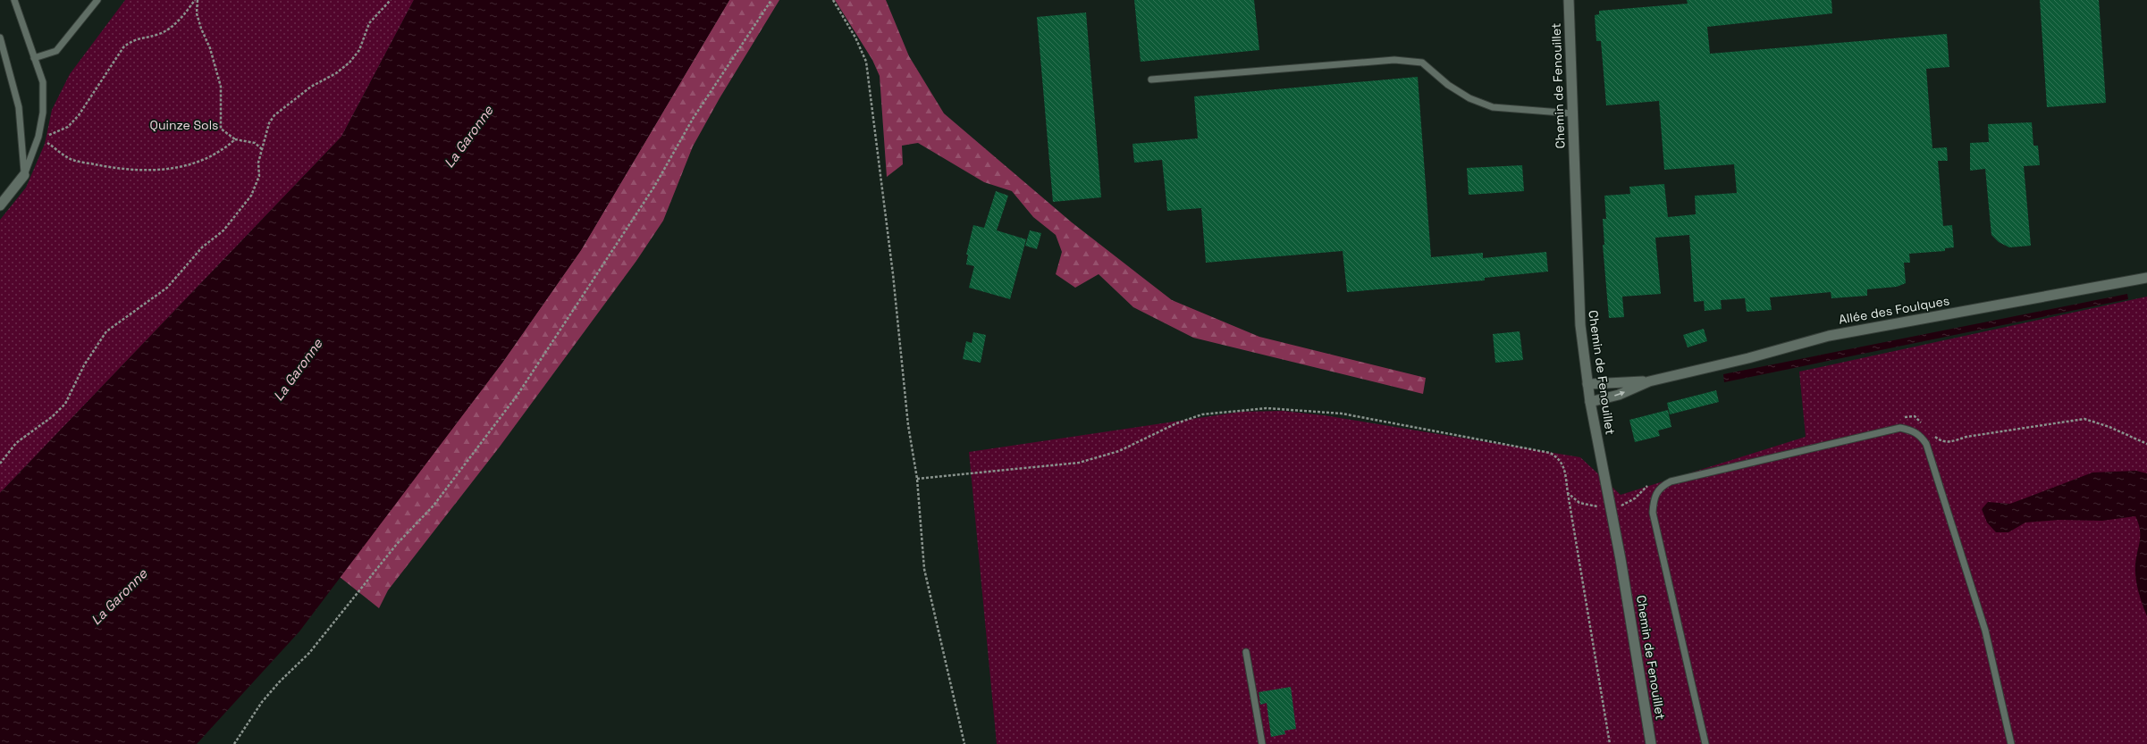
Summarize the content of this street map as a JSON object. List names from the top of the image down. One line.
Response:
{"streets":{"street":["Chemin de Fenouillet","Allée des Foulques"]},"crossings":[["Chemin de Fenouillet","Allée des Foulques"]],"water":["La Garonne"],"parks":["Quinze Sols"]}
